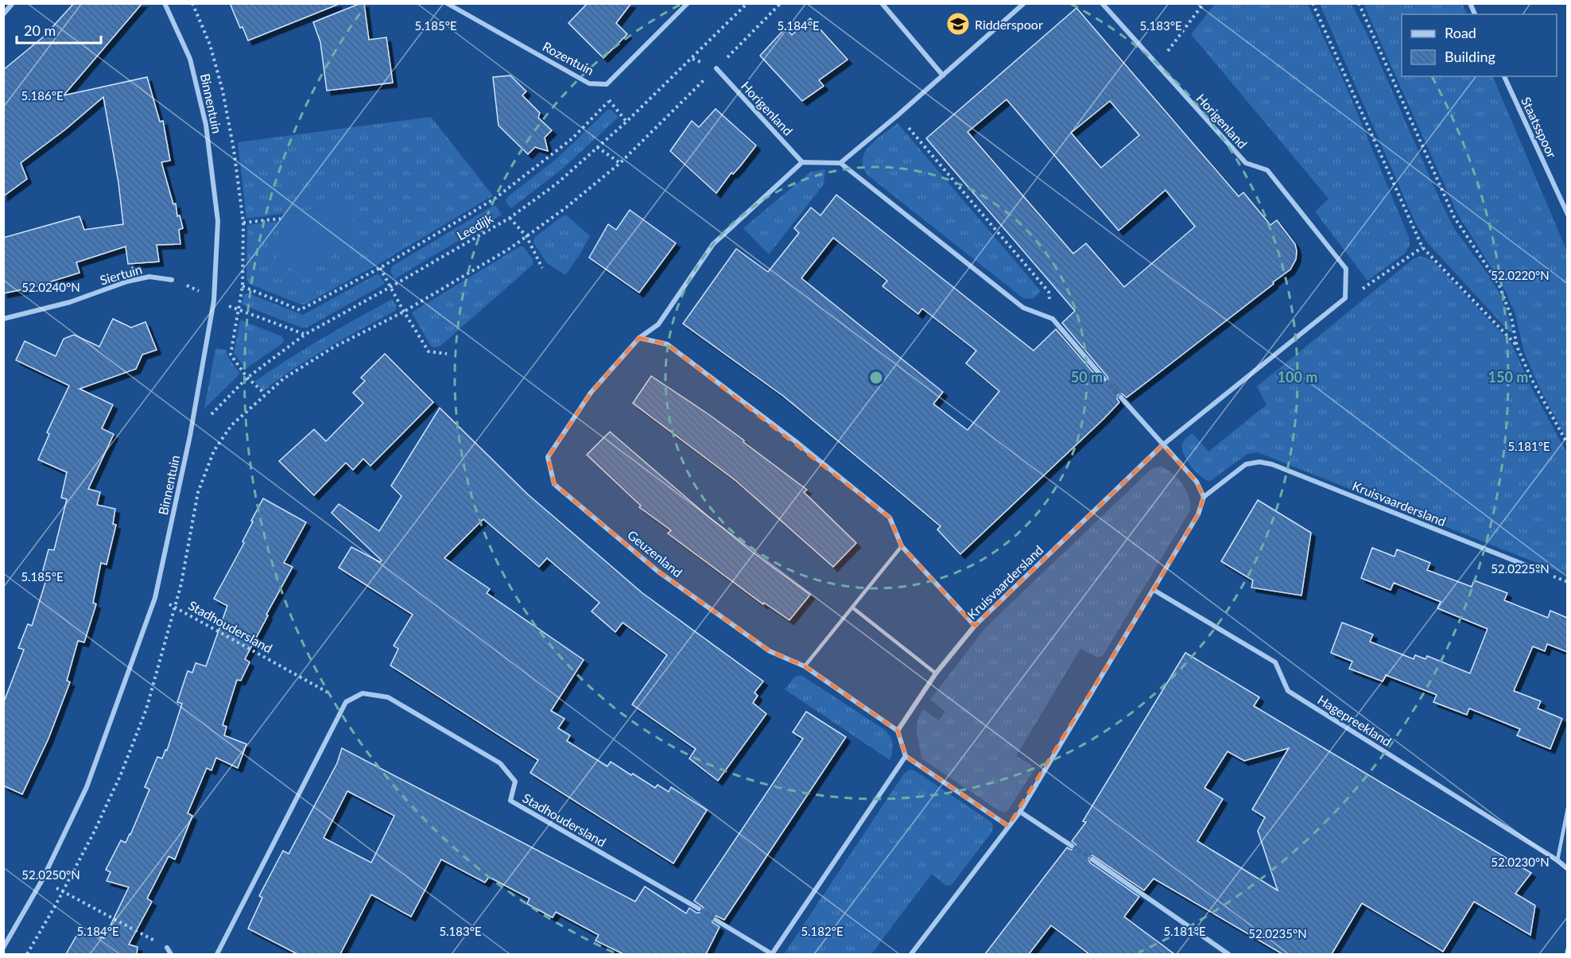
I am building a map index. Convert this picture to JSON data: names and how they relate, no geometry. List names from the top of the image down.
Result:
{
  "streets": {
    "street": [
      "Rozentuin",
      "Binnentuin",
      "Horigenland",
      "Staatsspoor",
      "Siertuin",
      "Kruisvaardersland",
      "Geuzenland",
      "Stadhoudersland",
      "Hagepreekland"
    ],
    "path": ["Leedijk"]
  },
  "crossings": [
    ["Binnentuin", "Leedijk"],
    ["Binnentuin", "Stadhoudersland"],
    ["Horigenland", "Kruisvaardersland"],
    ["Horigenland", "Geuzenland"],
    ["Kruisvaardersland", "Geuzenland"]
  ],
  "places": {
    "school or university": ["Ridderspoor"]
  },
  "legend": ["Road", "Building"],
  "scale_bar": "20 m",
  "coordinates": [
    "5.185°E",
    "5.184°E",
    "5.183°E",
    "5.186°E",
    "52.0220°N",
    "52.0240°N",
    "5.181°E",
    "52.0225°N",
    "52.0230°N",
    "52.0250°N",
    "5.182°E",
    "52.0235°N"
  ],
  "rings": ["50 m", "100 m", "150 m"]
}
